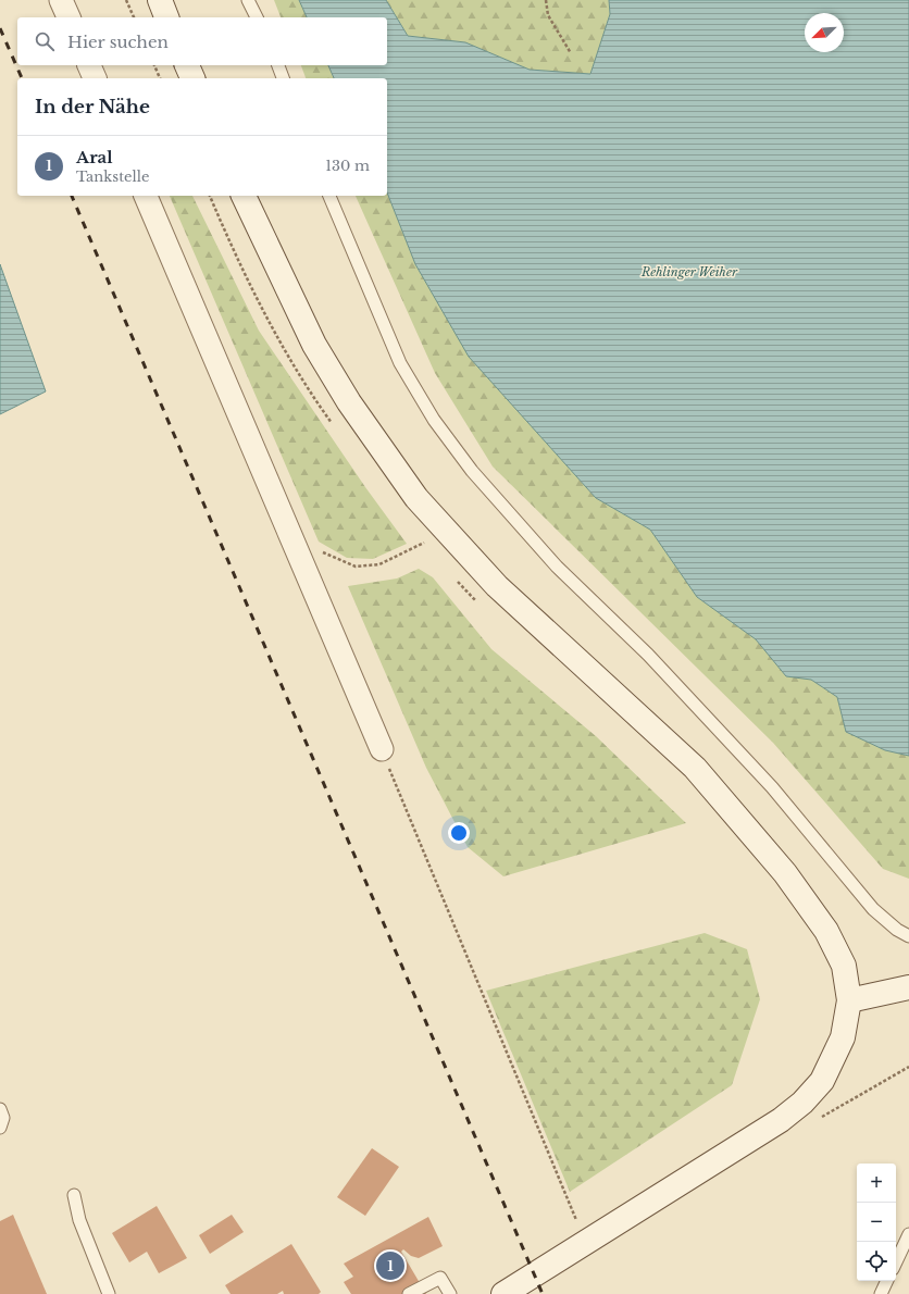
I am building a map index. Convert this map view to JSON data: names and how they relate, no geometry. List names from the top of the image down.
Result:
{
  "water": ["Rehlinger Weiher"],
  "north": "bottom left",
  "page": {
    "search": "Hier suchen",
    "heading": "In der Nähe",
    "list": [
      {
        "mark": "1",
        "name": "Aral",
        "note": "Tankstelle",
        "value": "130 m"
      }
    ],
    "map_buttons": ["+", "−"],
    "pins": "1"
  }
}
